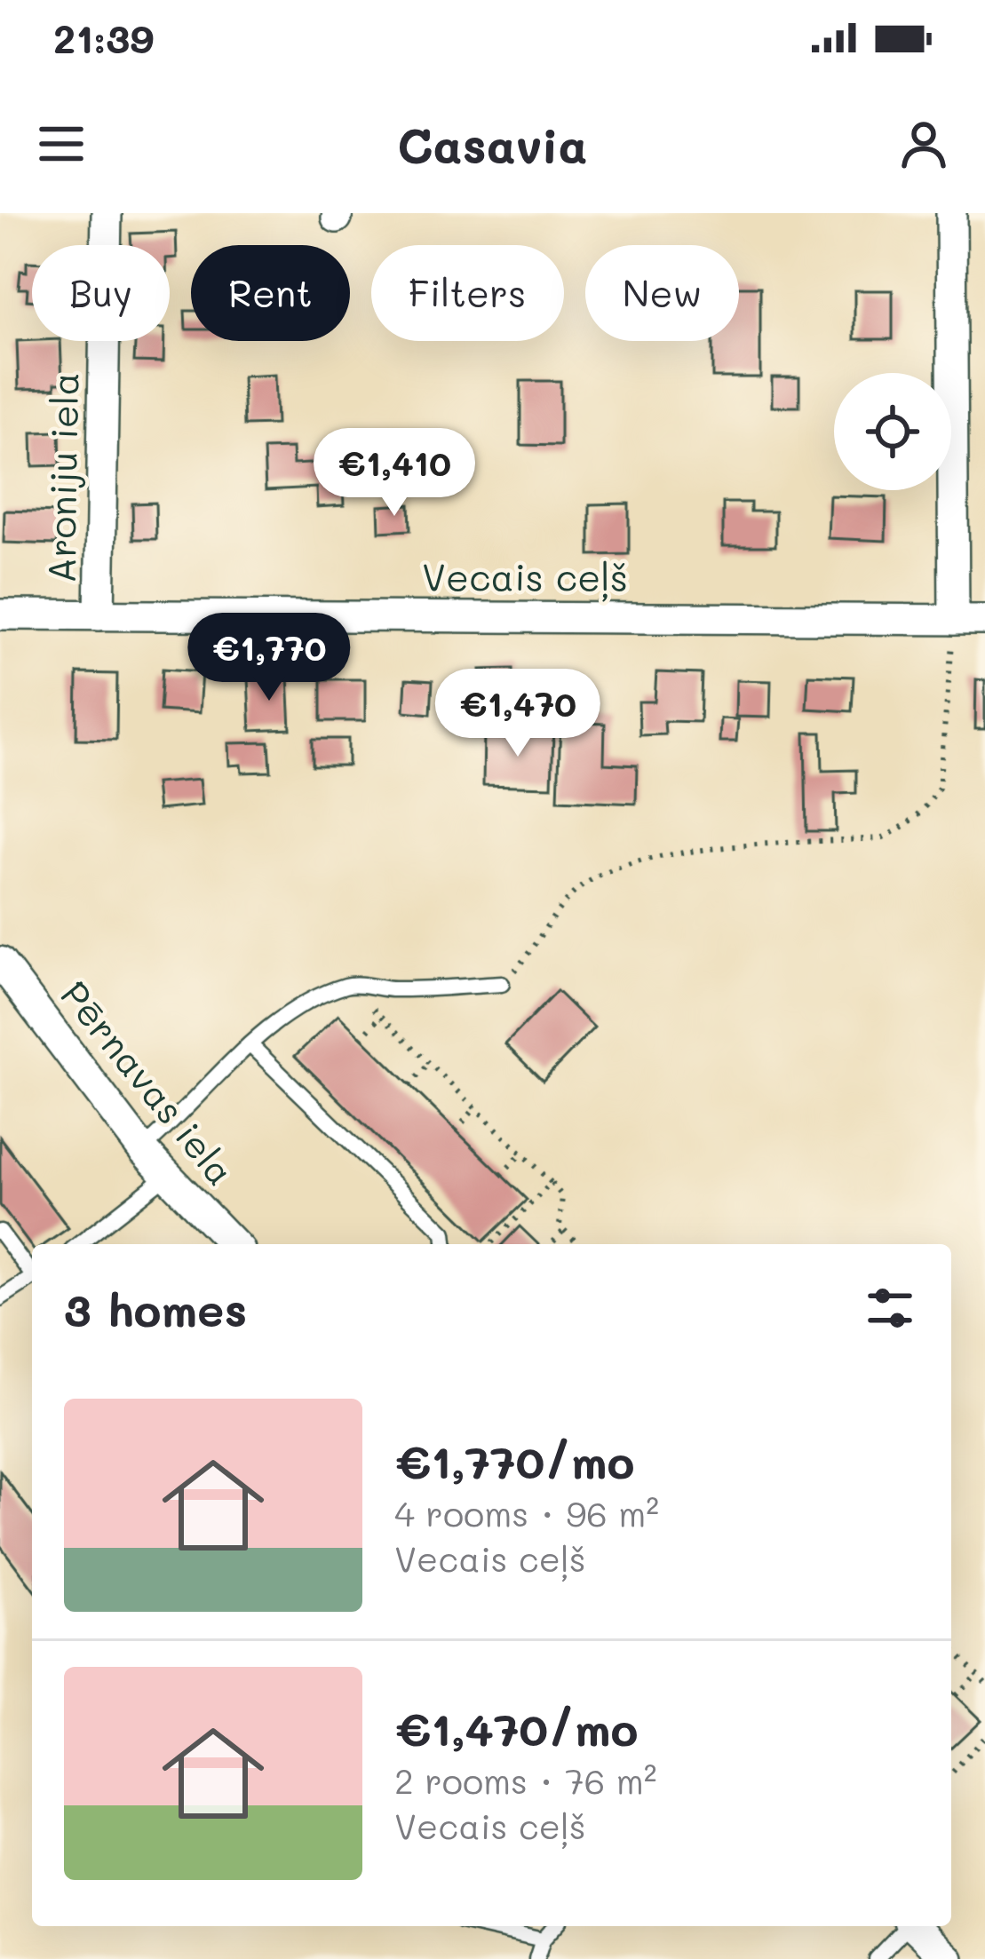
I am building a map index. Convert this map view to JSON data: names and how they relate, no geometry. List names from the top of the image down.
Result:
{
  "streets": {
    "street": ["Aroniju iela", "Vecais ceļš", "Pērnavas iela"]
  },
  "crossings": [
    ["Aroniju iela", "Vecais ceļš"]
  ],
  "page": {
    "status": "21:39",
    "header": "Casavia",
    "chip": [
      "Buy",
      "Rent",
      "Filters",
      "New"
    ],
    "price": ["€1,410", "€1,770", "€1,470"],
    "heading": "3 homes",
    "list": [
      {
        "name": "€1,770/mo",
        "note": "4 rooms · 96 m² · Vecais ceļš"
      },
      {
        "name": "€1,470/mo",
        "note": "2 rooms · 76 m² · Vecais ceļš"
      }
    ]
  }
}
